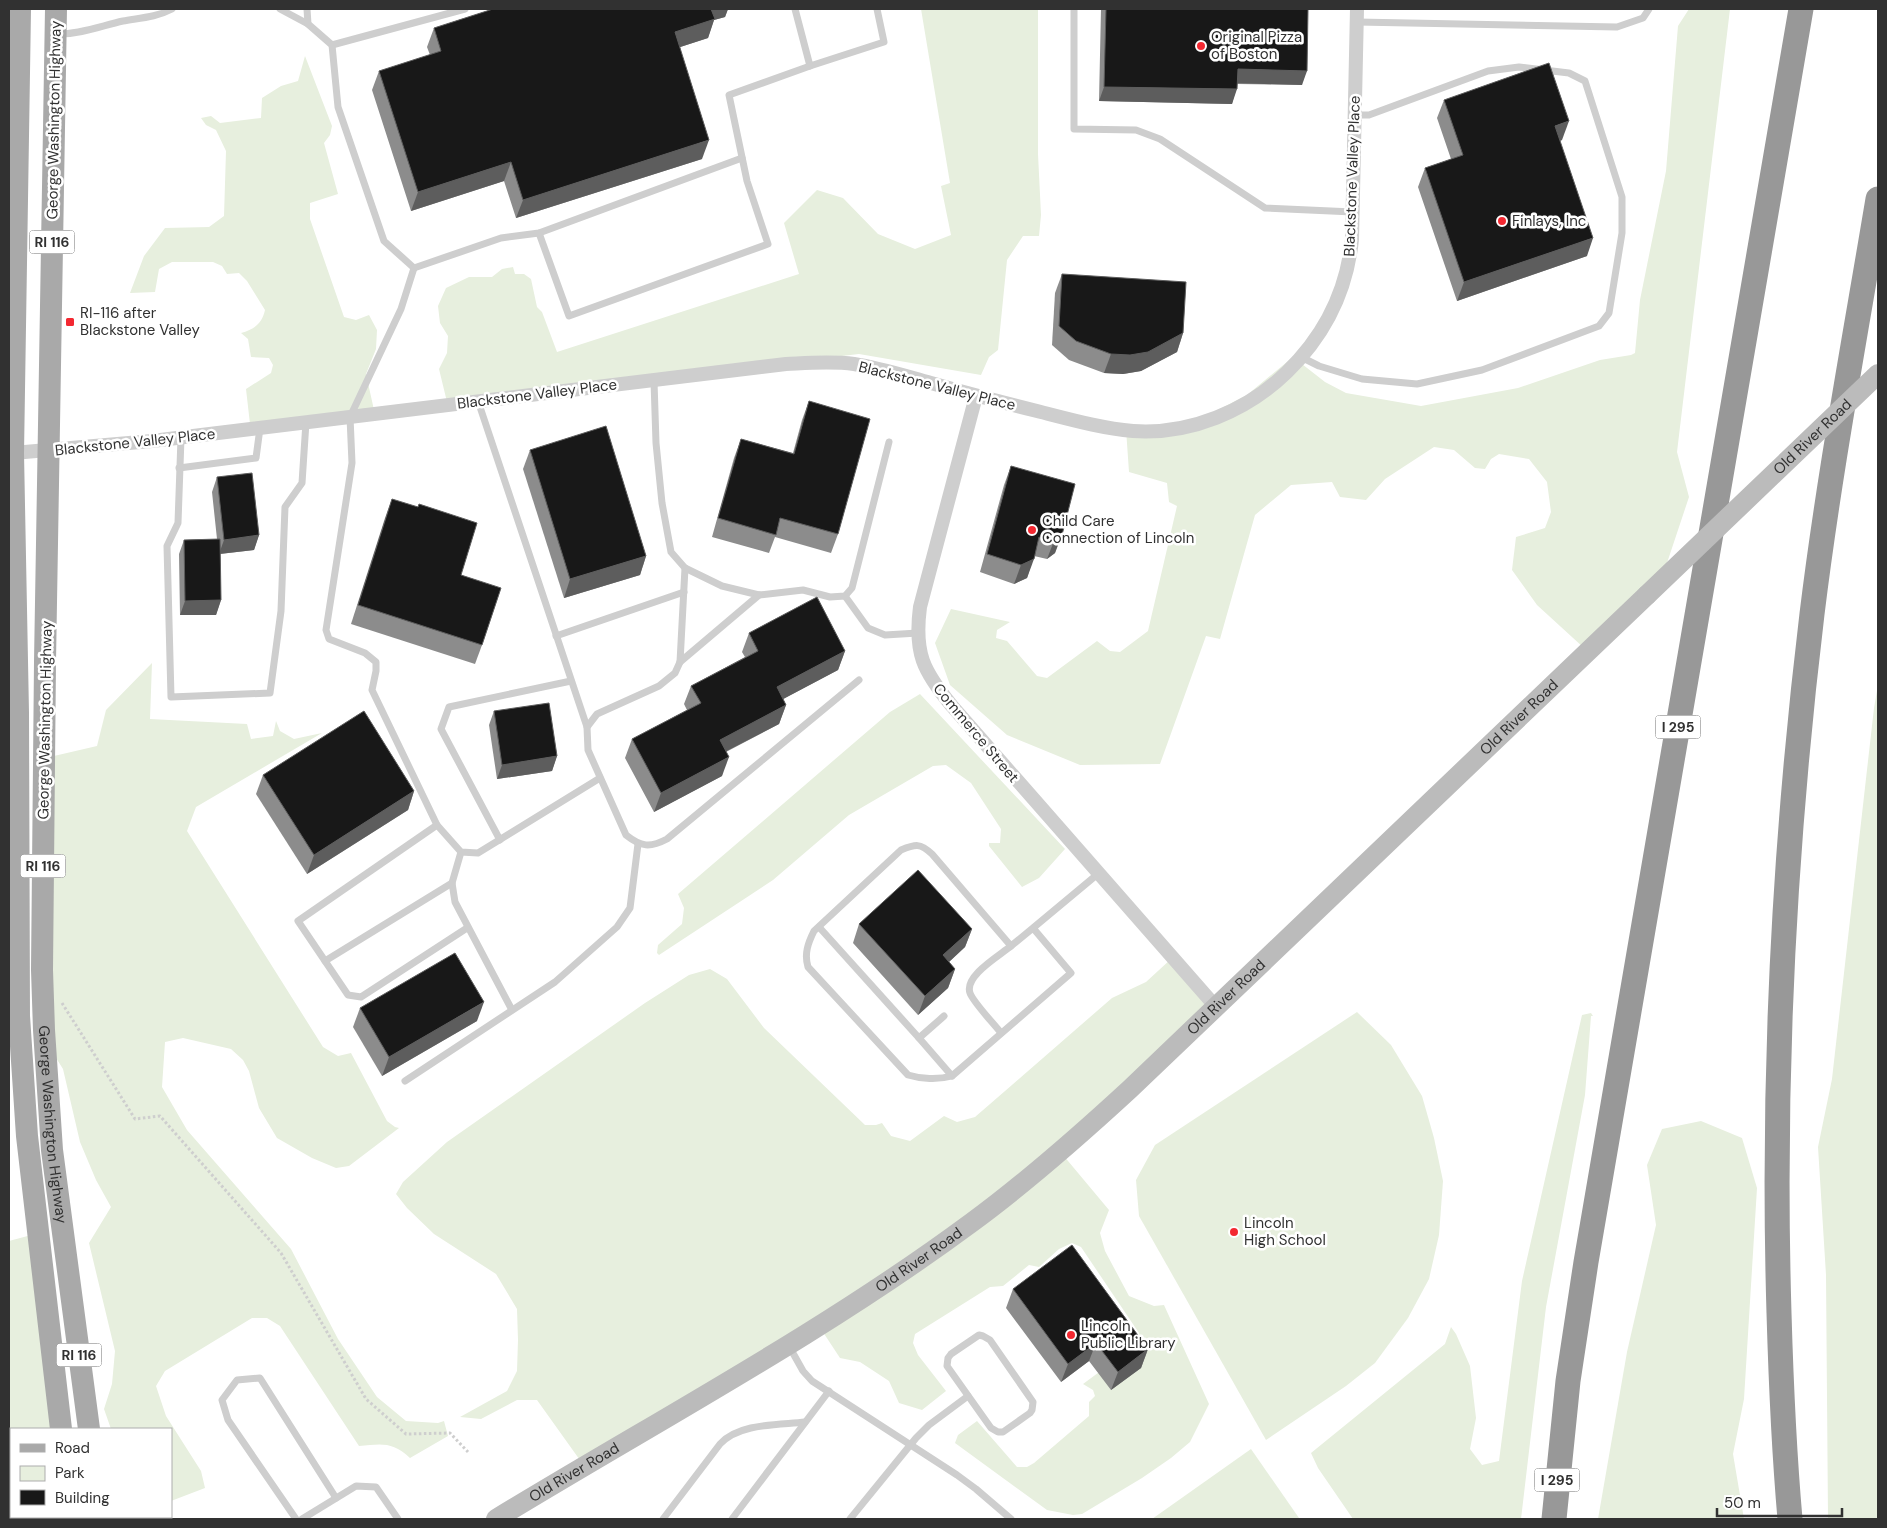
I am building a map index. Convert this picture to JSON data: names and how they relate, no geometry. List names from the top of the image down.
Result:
{
  "streets": {
    "highway": ["I 295"],
    "main road": ["George Washington Highway", "RI 116", "Old River Road"],
    "street": ["Blackstone Valley Place", "Commerce Street"]
  },
  "crossings": [
    ["George Washington Highway", "Blackstone Valley Place"],
    ["Blackstone Valley Place", "Commerce Street"],
    ["Old River Road", "Commerce Street"]
  ],
  "places": {
    "other": [
      "Original Pizza of Boston",
      "Finlays, Inc",
      "Child Care Connection of Lincoln",
      "Lincoln High School",
      "Lincoln Public Library"
    ],
    "transit": ["RI-116 after Blackstone Valley"]
  },
  "legend": ["Road", "Park", "Building"],
  "scale_bar": "50 m"
}
